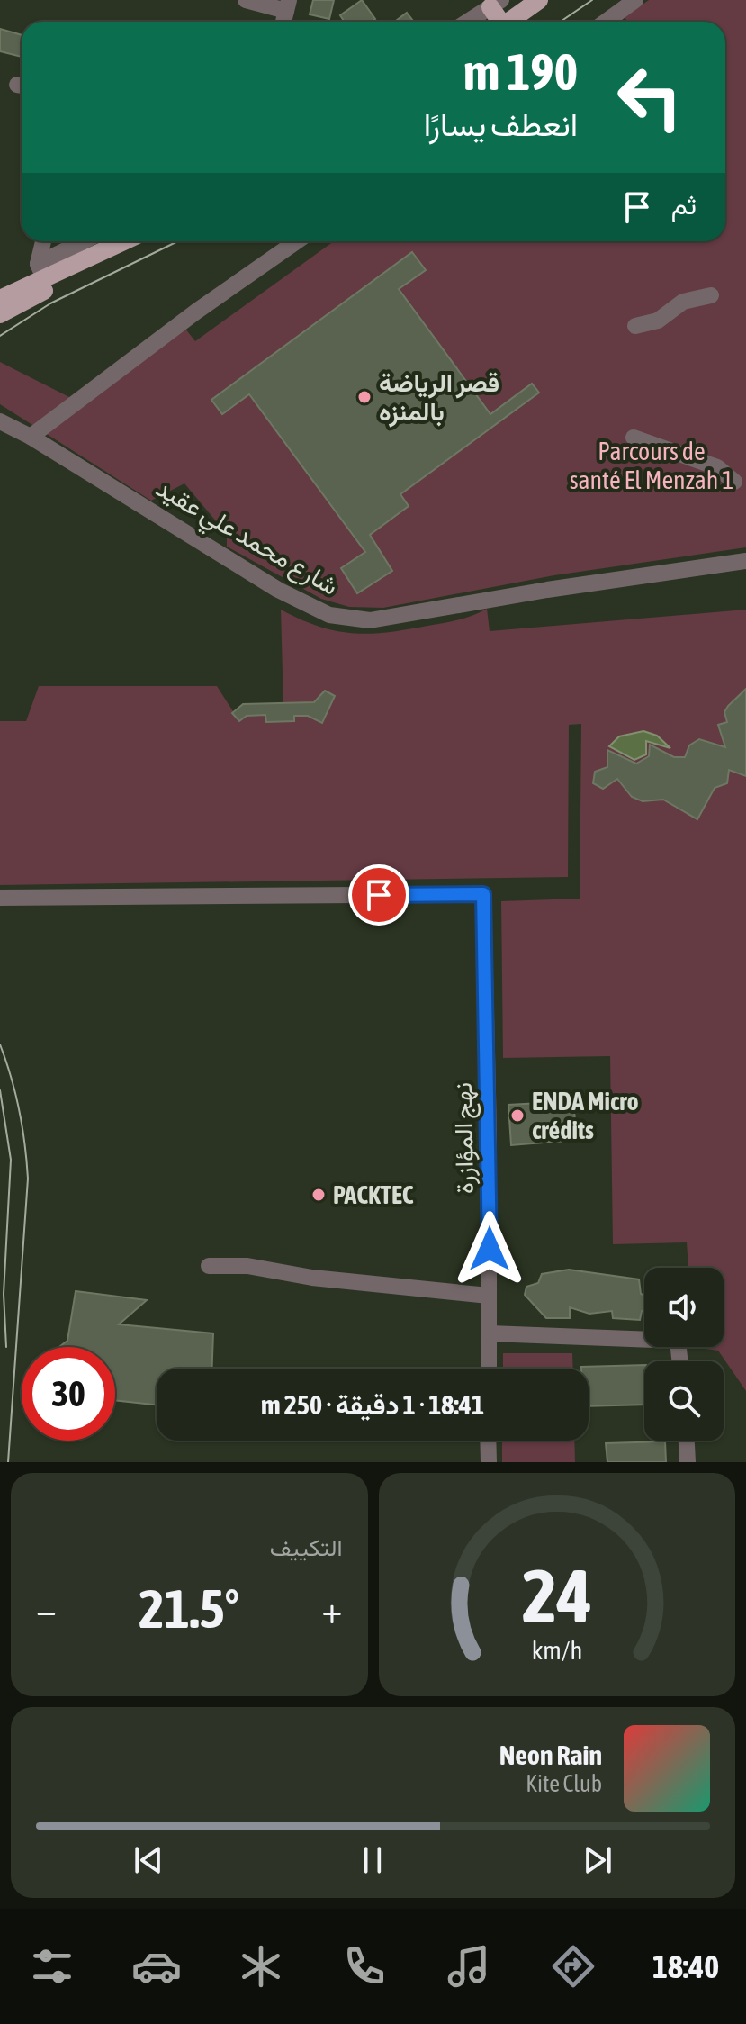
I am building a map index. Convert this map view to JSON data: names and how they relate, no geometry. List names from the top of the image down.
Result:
{
  "streets": {
    "street": ["شارع محمد علي عقيد", "نهج المؤازرة"]
  },
  "parks": ["Parcours de santé El Menzah 1"],
  "places": ["قصر الرياضة بالمنزه", "ENDA Micro crédits", "PACKTEC"],
  "page": {
    "turn": ["190 m", "انعطف يسارًا"],
    "then": "ثم",
    "limit": "30",
    "trip": "18:41 · 1 دقيقة · 250 m",
    "tile": "التكييف",
    "heat": ["−", "21.5°", "+"],
    "song": ["Neon Rain", "Kite Club"],
    "tabs": "18:40",
    "gauge": ["24", "km/h"]
  }
}
